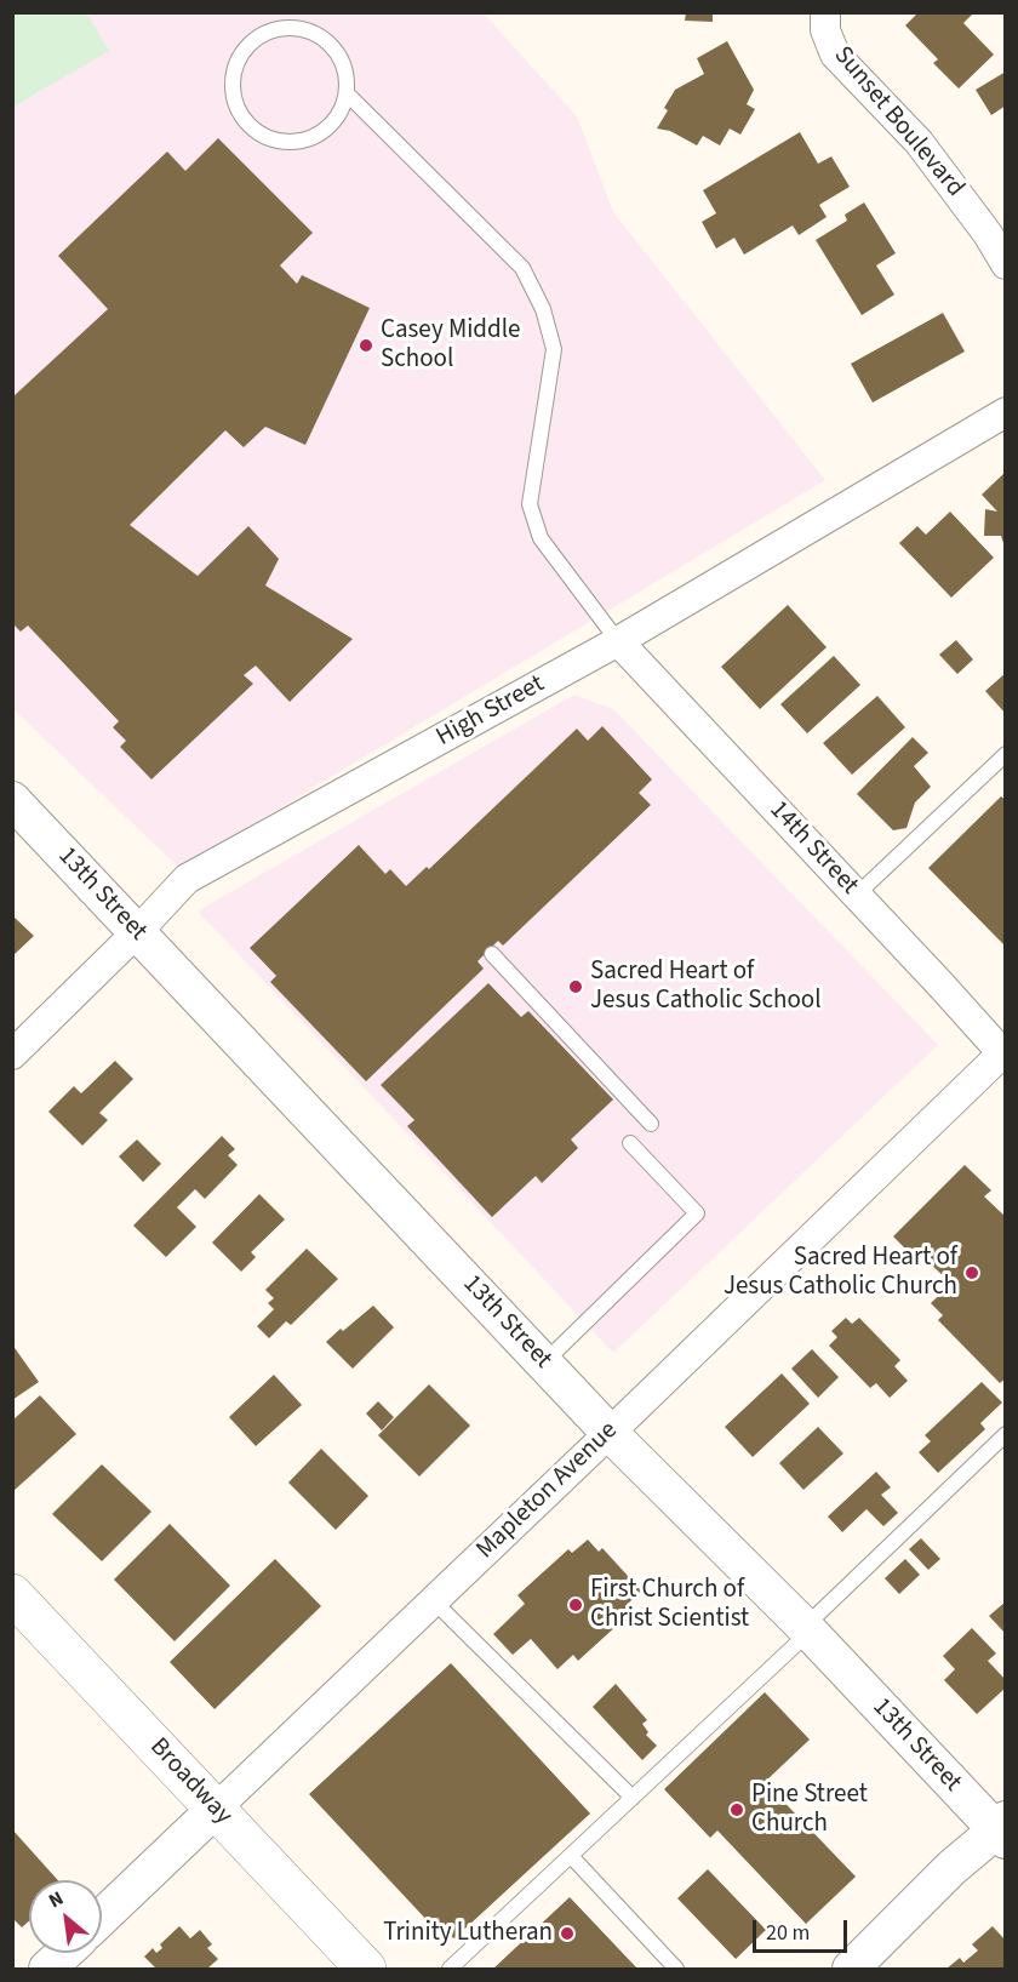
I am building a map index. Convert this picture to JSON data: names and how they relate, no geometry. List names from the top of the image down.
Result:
{
  "streets": {
    "main road": ["Broadway"],
    "street": [
      "Sunset Boulevard",
      "High Street",
      "14th Street",
      "13th Street",
      "Mapleton Avenue"
    ]
  },
  "crossings": [
    ["High Street", "14th Street"],
    ["High Street", "13th Street"],
    ["14th Street", "Mapleton Avenue"],
    ["13th Street", "Mapleton Avenue"],
    ["Mapleton Avenue", "Broadway"]
  ],
  "places": [
    "Casey Middle School",
    "Sacred Heart of Jesus Catholic School",
    "Sacred Heart of Jesus Catholic Church",
    "First Church of Christ Scientist",
    "Pine Street Church",
    "Trinity Lutheran"
  ],
  "scale_bar": "20 m",
  "north": "top left"
}
